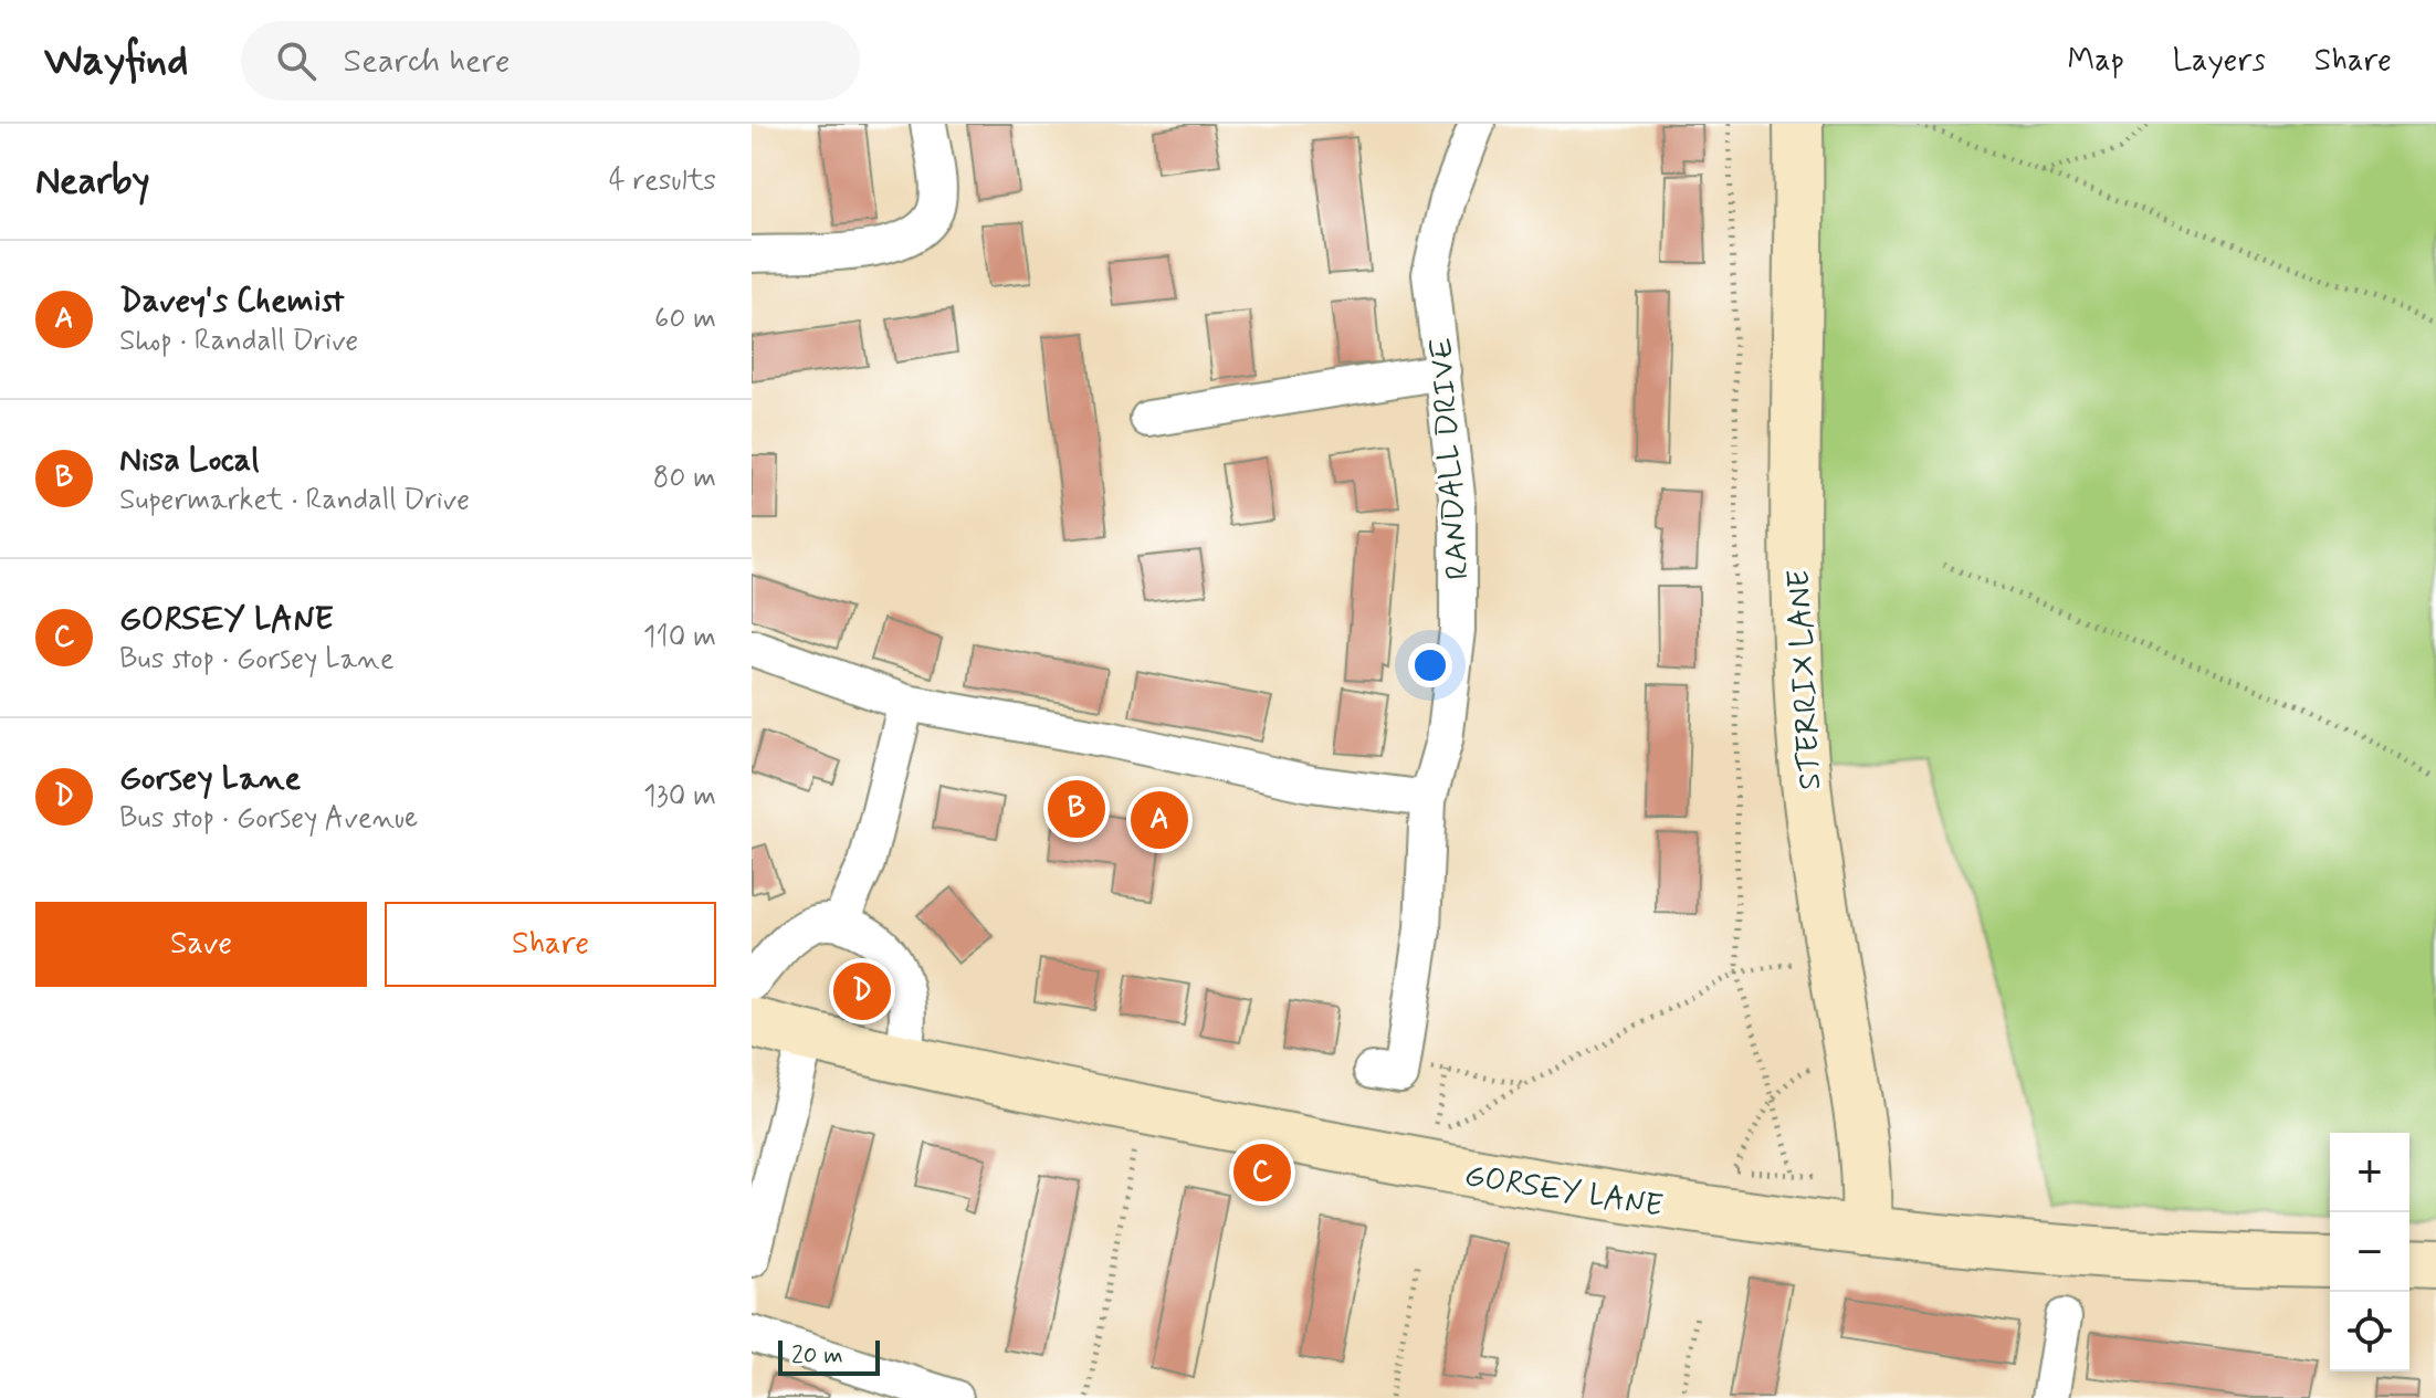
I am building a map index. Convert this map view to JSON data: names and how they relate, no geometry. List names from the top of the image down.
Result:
{
  "streets": {
    "main road": ["STERRIX LANE", "GORSEY LANE"],
    "street": ["RANDALL DRIVE"]
  },
  "crossings": [
    ["STERRIX LANE", "GORSEY LANE"]
  ],
  "scale_bar": "20 m",
  "page": {
    "header": "Wayfind",
    "search": "Search here",
    "nav": ["Map", "Layers", "Share"],
    "heading": ["Nearby", "4 results"],
    "list": [
      {
        "mark": "A",
        "name": "Davey's Chemist",
        "note": "Shop · Randall Drive",
        "value": "60 m"
      },
      {
        "mark": "B",
        "name": "Nisa Local",
        "note": "Supermarket · Randall Drive",
        "value": "80 m"
      },
      {
        "mark": "C",
        "name": "GORSEY LANE",
        "note": "Bus stop · Gorsey Lane",
        "value": "110 m"
      },
      {
        "mark": "D",
        "name": "Gorsey Lane",
        "note": "Bus stop · Gorsey Avenue",
        "value": "130 m"
      }
    ],
    "pins": [
      "B",
      "A",
      "D",
      "C"
    ],
    "buttons": ["Save", "Share"],
    "map_buttons": ["+", "−"],
    "scale": "20 m"
  }
}
